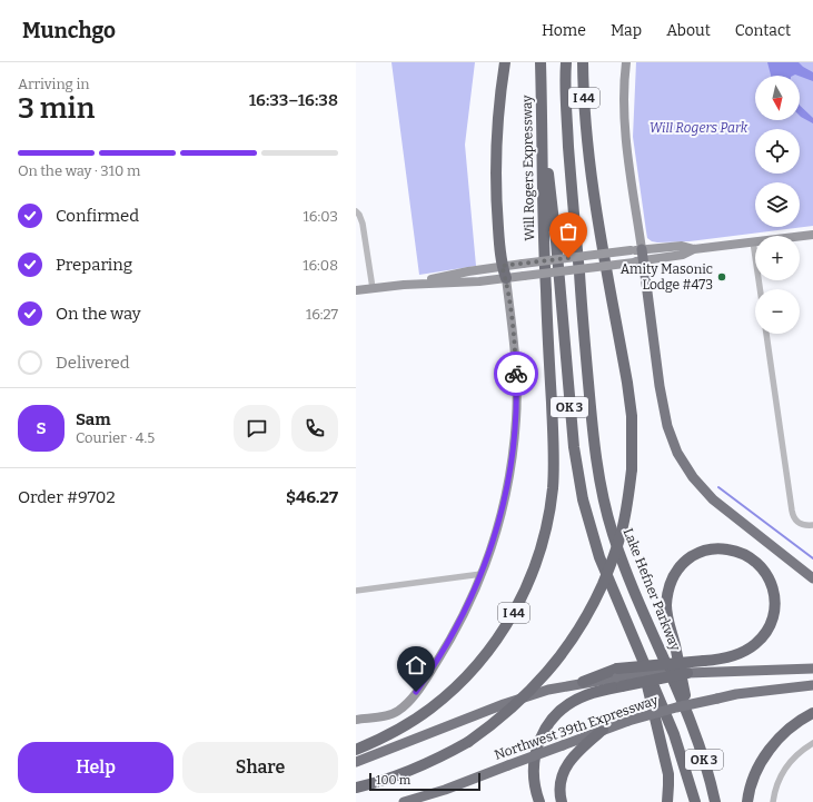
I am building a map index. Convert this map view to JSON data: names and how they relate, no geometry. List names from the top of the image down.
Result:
{
  "streets": {
    "highway": [
      "I 44",
      "Will Rogers Expressway",
      "OK 3",
      "Lake Hefner Parkway",
      "Northwest 39th Expressway"
    ]
  },
  "crossings": [
    ["Will Rogers Expressway", "OK 3"]
  ],
  "parks": ["Will Rogers Park"],
  "places": ["Amity Masonic Lodge #473"],
  "scale_bar": "100 m",
  "north": "bottom",
  "page": {
    "header": "Munchgo",
    "nav": [
      "Home",
      "Map",
      "About",
      "Contact"
    ],
    "heading": ["3 min", "Arriving in", "16:33–16:38"],
    "panel": [
      "Sam",
      "Courier · 4.5",
      "Order #9702",
      "$46.27"
    ],
    "map_buttons": ["+", "−"],
    "bar": "On the way · 310 m",
    "list": [
      ["Confirmed", "16:03"],
      ["Preparing", "16:08"],
      ["On the way", "16:27"],
      "Delivered"
    ],
    "round": "S",
    "buttons": ["Help", "Share"],
    "scale": "100 m"
  }
}
